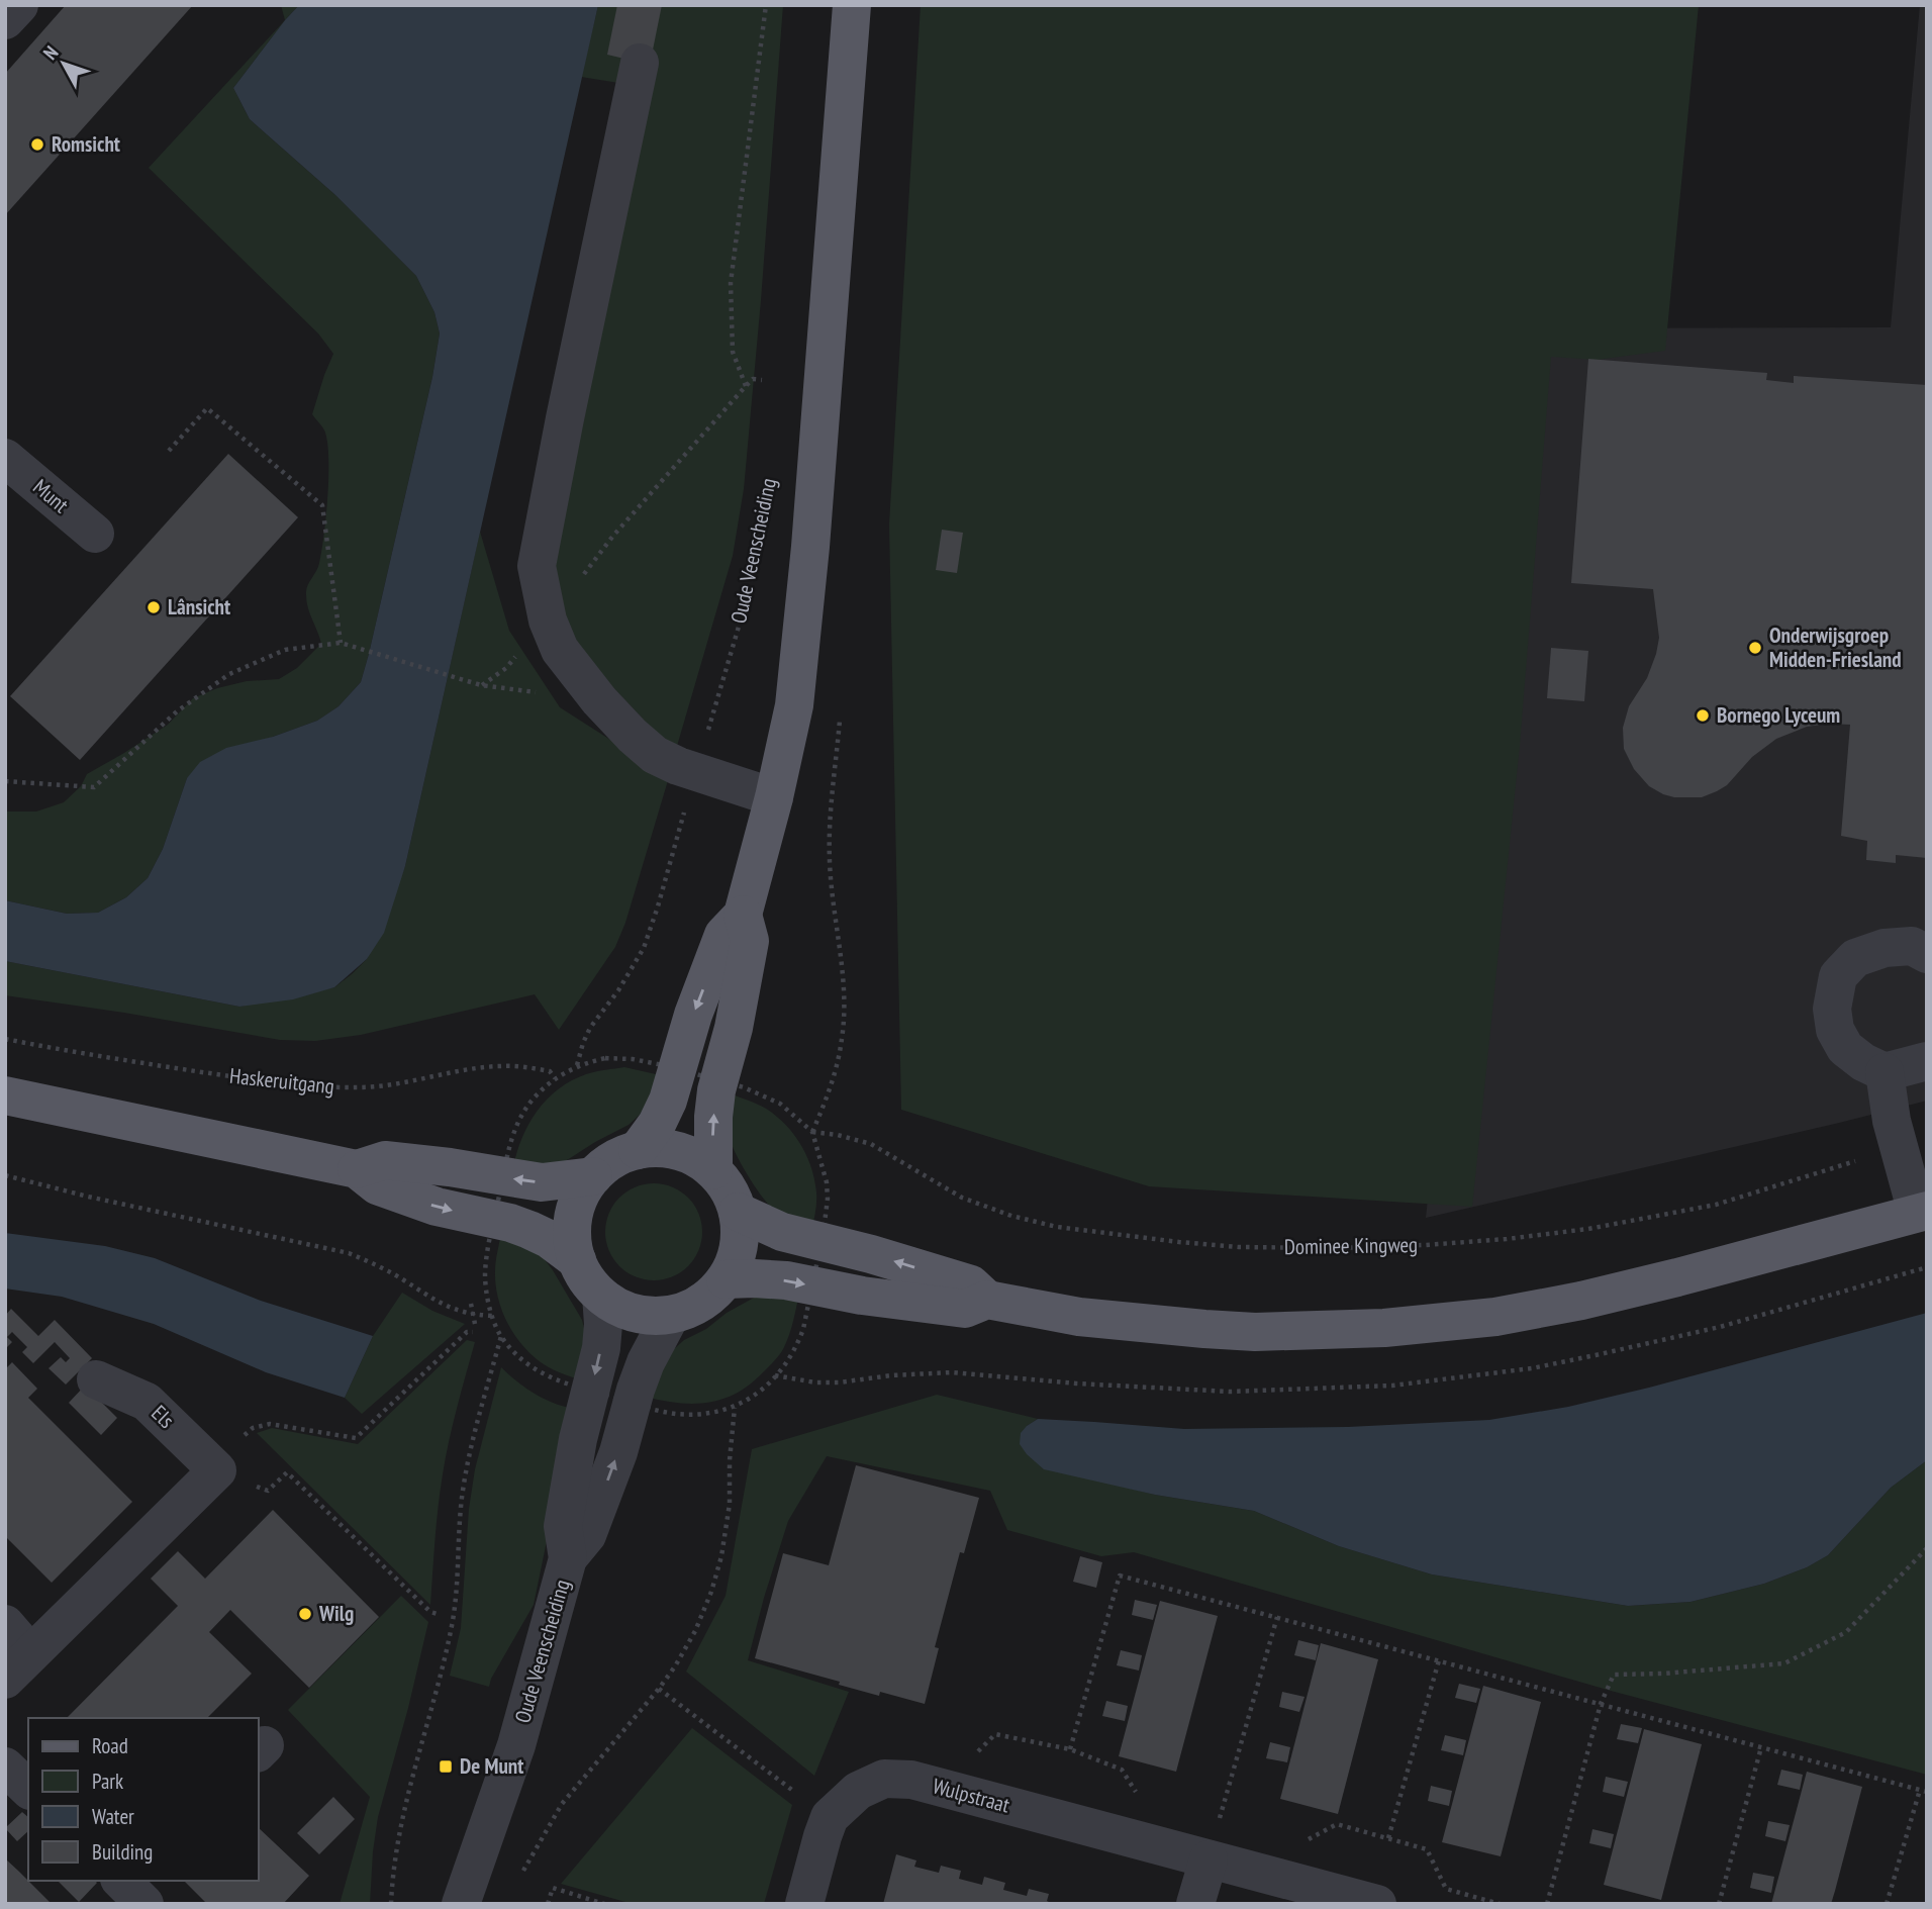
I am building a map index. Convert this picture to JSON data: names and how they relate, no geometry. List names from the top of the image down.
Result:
{
  "streets": {
    "street": [
      "Munt",
      "Oude Veenscheiding",
      "Els",
      "Wulpstraat"
    ],
    "path": ["Haskeruitgang", "Dominee Kingweg"]
  },
  "places": {
    "other": [
      "Romsicht",
      "Lânsicht",
      "Onderwijsgroep Midden-Friesland",
      "Bornego Lyceum",
      "Wilg"
    ],
    "transit": ["De Munt"]
  },
  "legend": [
    "Road",
    "Park",
    "Water",
    "Building"
  ],
  "north": "top left"
}
